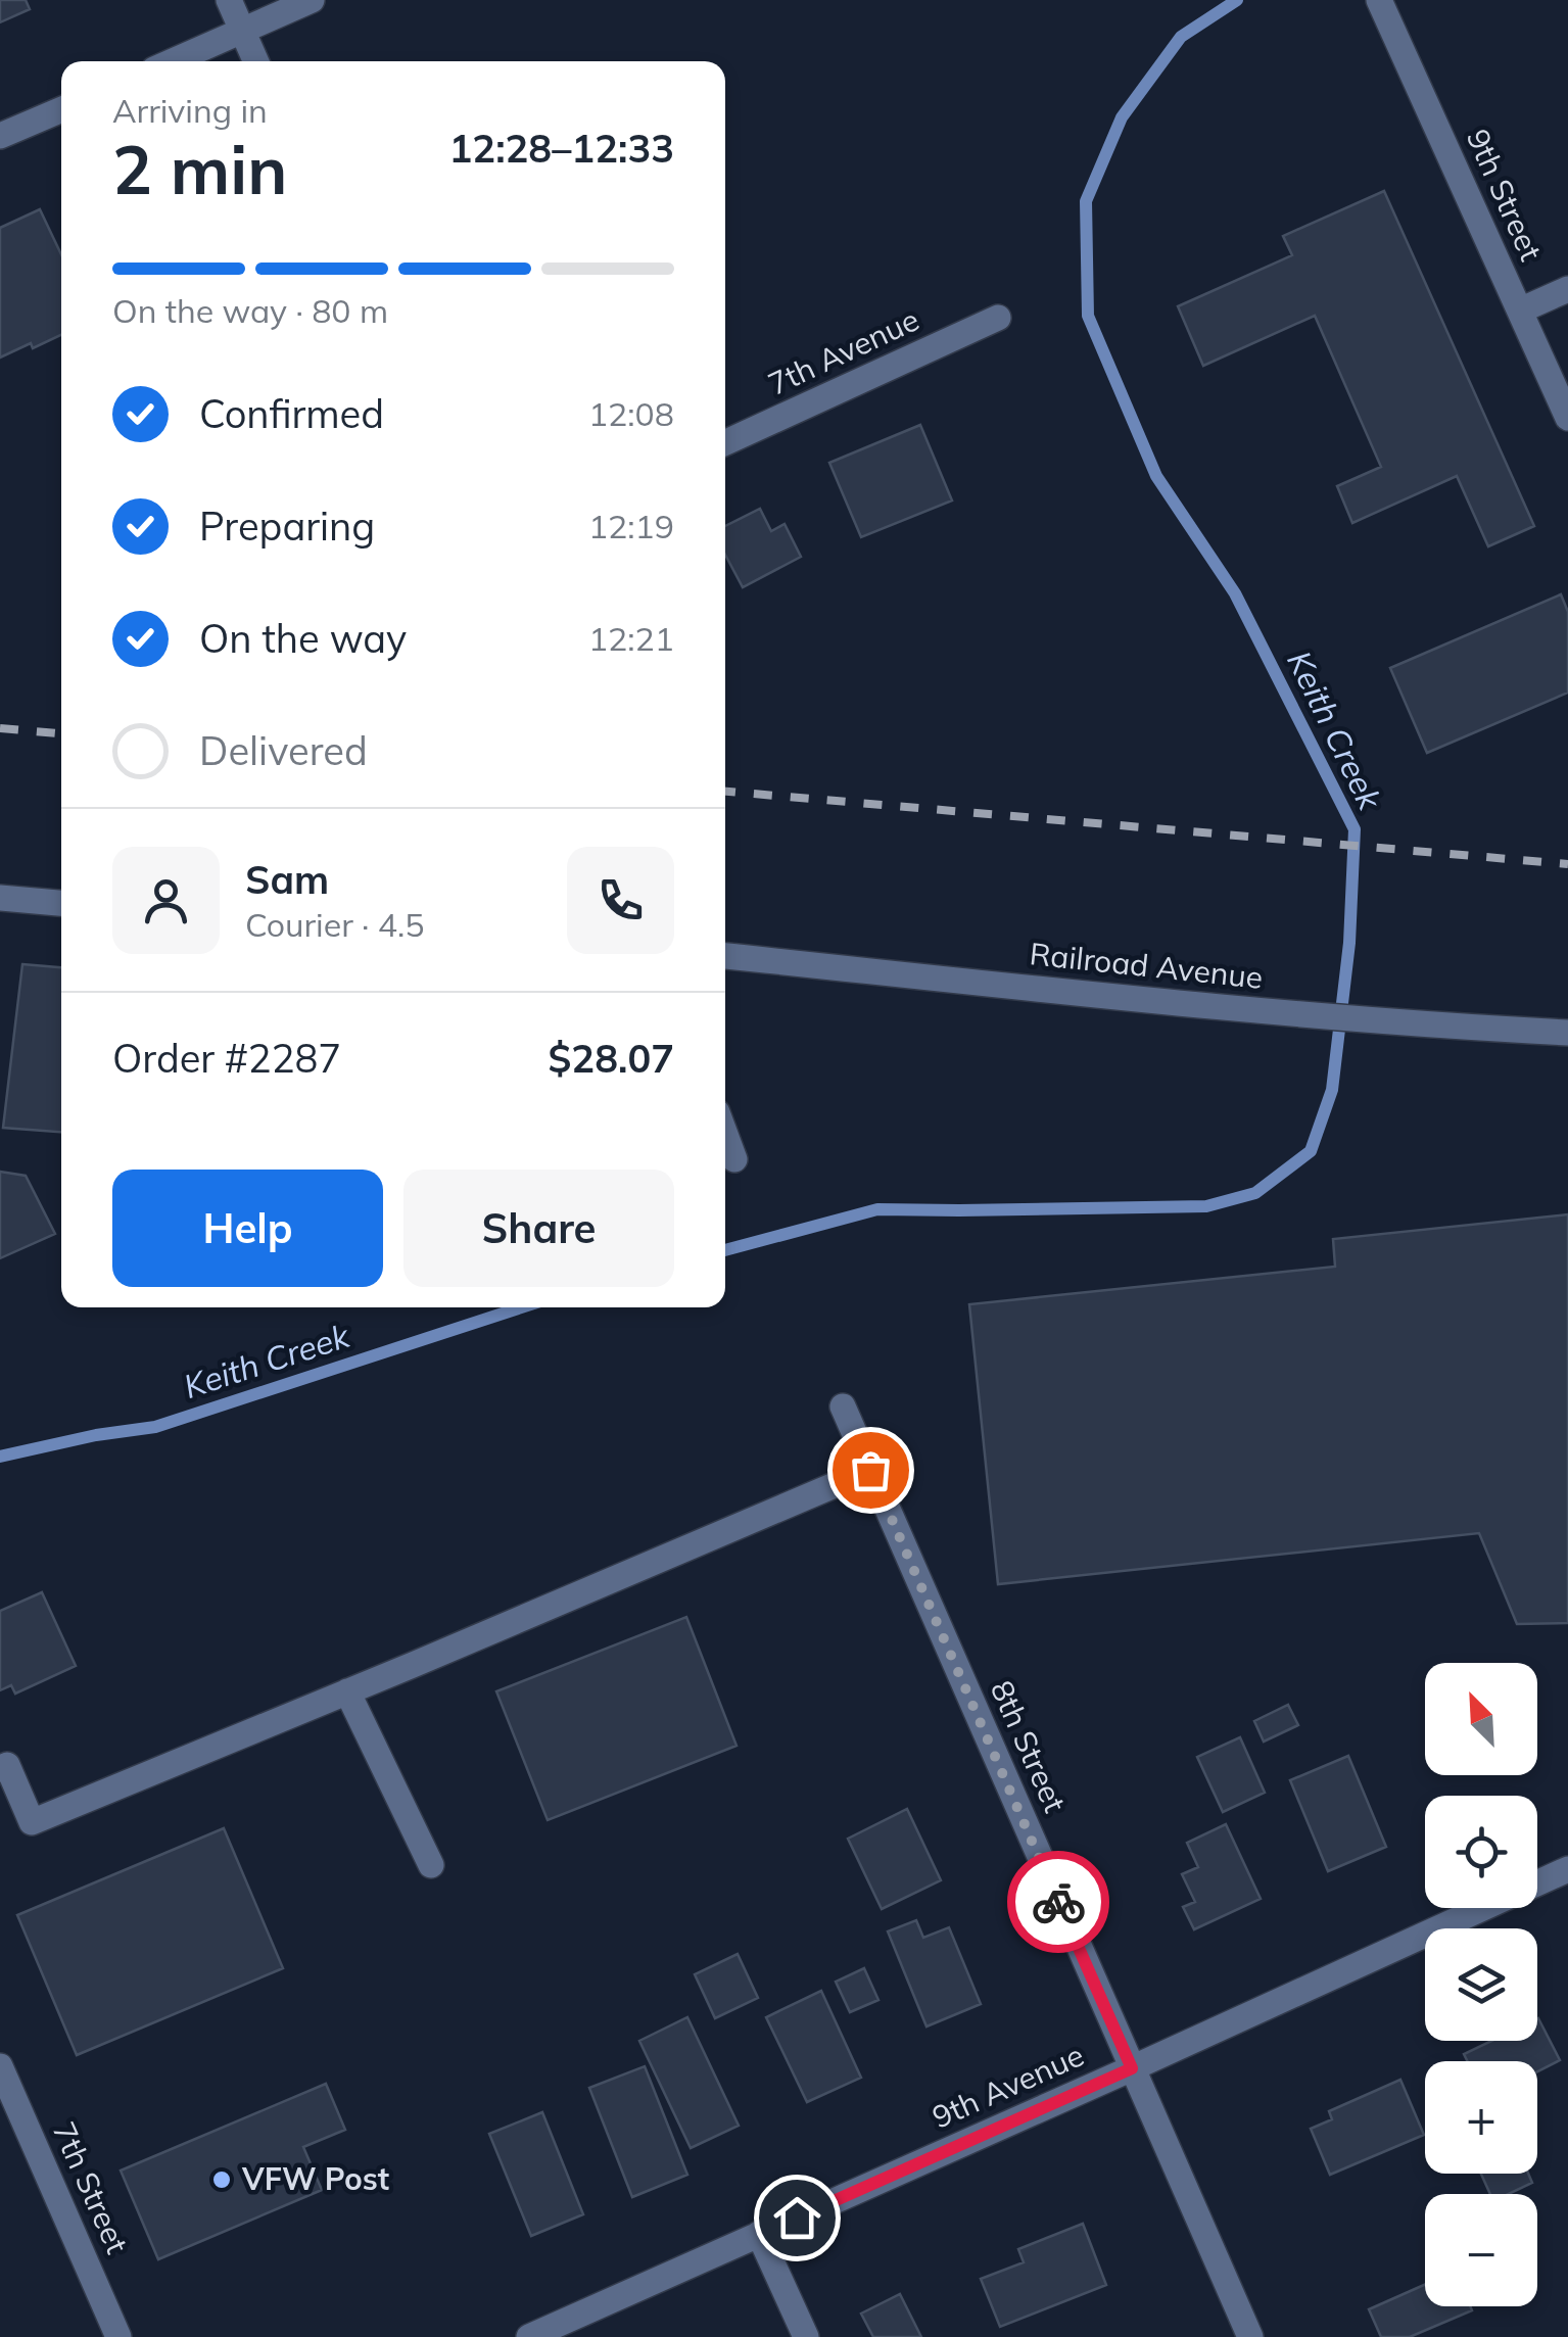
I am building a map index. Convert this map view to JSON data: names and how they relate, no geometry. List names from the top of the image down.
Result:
{
  "streets": {
    "street": [
      "9th Street",
      "7th Avenue",
      "Railroad Avenue",
      "8th Street",
      "9th Avenue",
      "7th Street"
    ]
  },
  "crossings": [
    ["8th Street", "9th Avenue"]
  ],
  "water": ["Keith Creek"],
  "places": ["VFW Post"],
  "north": "top left",
  "page": {
    "heading": ["2 min", "Arriving in", "12:28–12:33"],
    "panel": [
      "Sam",
      "Courier · 4.5",
      "Order #2287",
      "$28.07"
    ],
    "bar": "On the way · 80 m",
    "list": [
      ["Confirmed", "12:08"],
      ["Preparing", "12:19"],
      ["On the way", "12:21"],
      "Delivered"
    ],
    "buttons": ["Help", "Share"],
    "map_buttons": ["+", "−"]
  }
}
